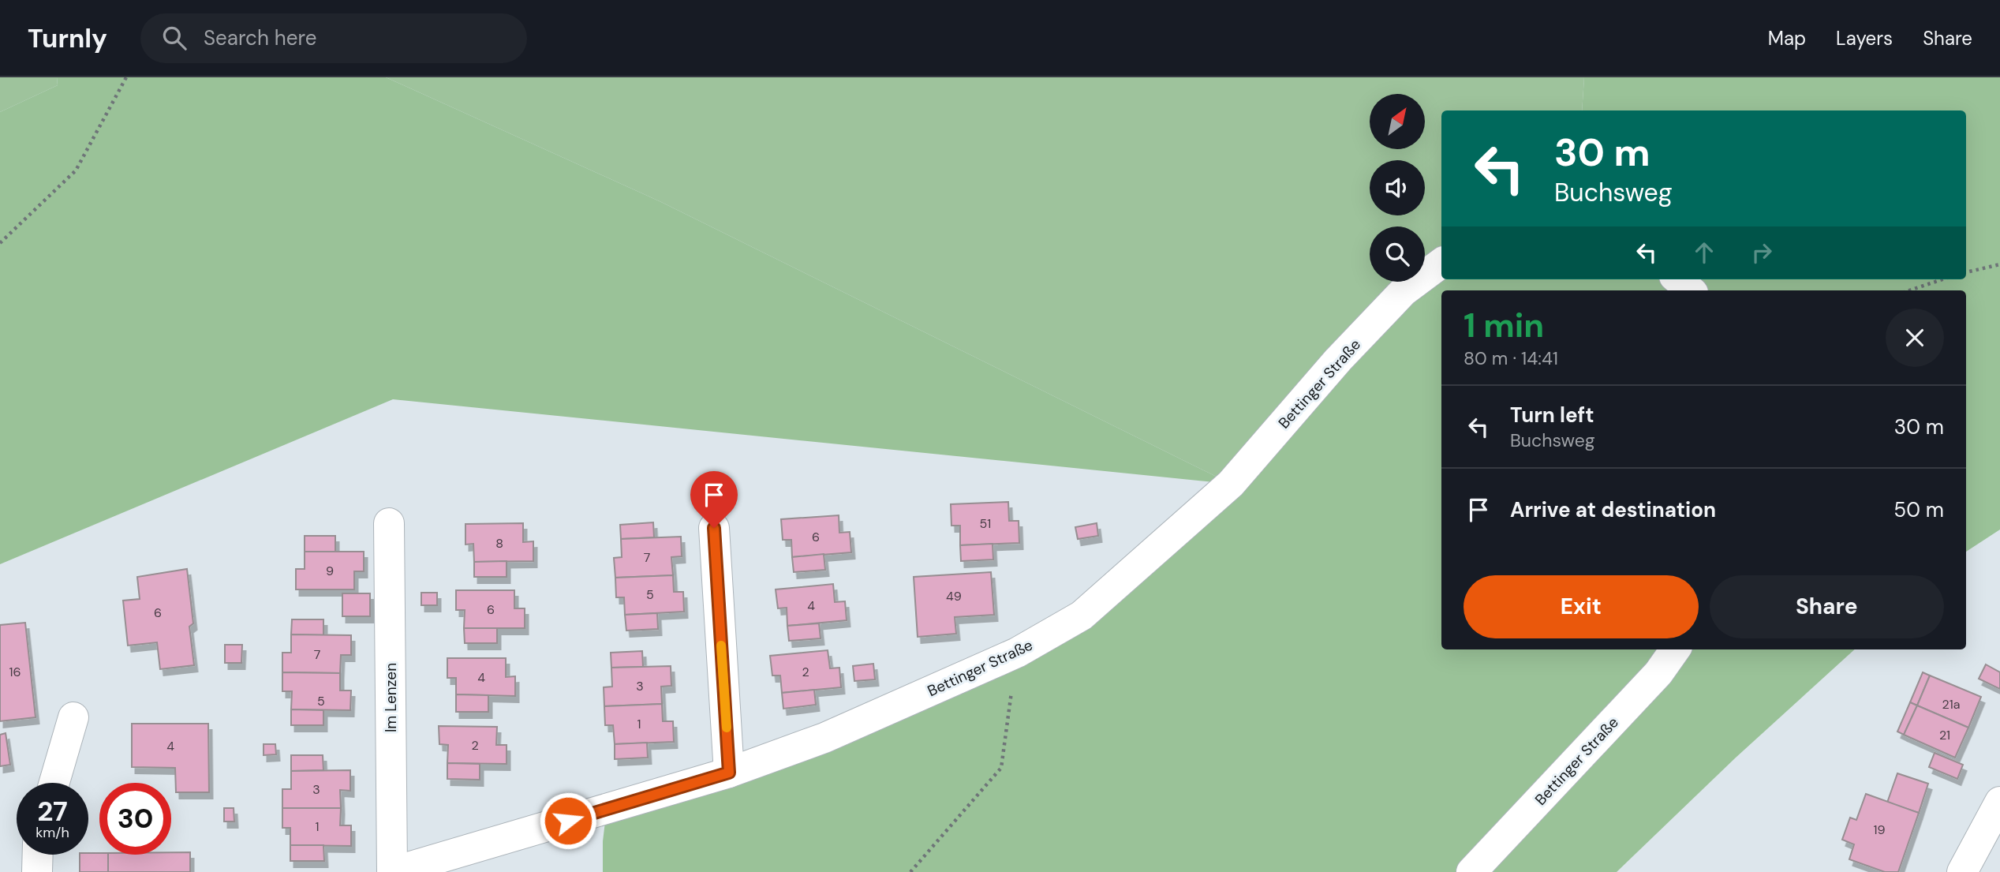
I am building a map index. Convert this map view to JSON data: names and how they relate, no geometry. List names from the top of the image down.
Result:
{
  "streets": {
    "street": ["Bettinger Straße", "Im Lenzen"]
  },
  "crossings": [
    ["Bettinger Straße", "Im Lenzen"]
  ],
  "house_numbers": [
    "51",
    "6",
    "8",
    "7",
    "9",
    "5",
    "49",
    "4",
    "6",
    "6",
    "7",
    "16",
    "2",
    "4",
    "3",
    "5",
    "21a",
    "1",
    "21",
    "2",
    "4",
    "3",
    "1",
    "19"
  ],
  "north": "top right",
  "page": {
    "header": "Turnly",
    "search": "Search here",
    "nav": ["Map", "Layers", "Share"],
    "turn": ["30 m", "Buchsweg"],
    "heading": ["1 min", "80 m · 14:41"],
    "list": [
      {
        "name": "Turn left",
        "note": "Buchsweg",
        "value": "30 m"
      },
      {
        "name": "Arrive at destination",
        "value": "50 m"
      }
    ],
    "buttons": ["Exit", "Share"],
    "speed": "27 km/h",
    "limit": "30"
  }
}
